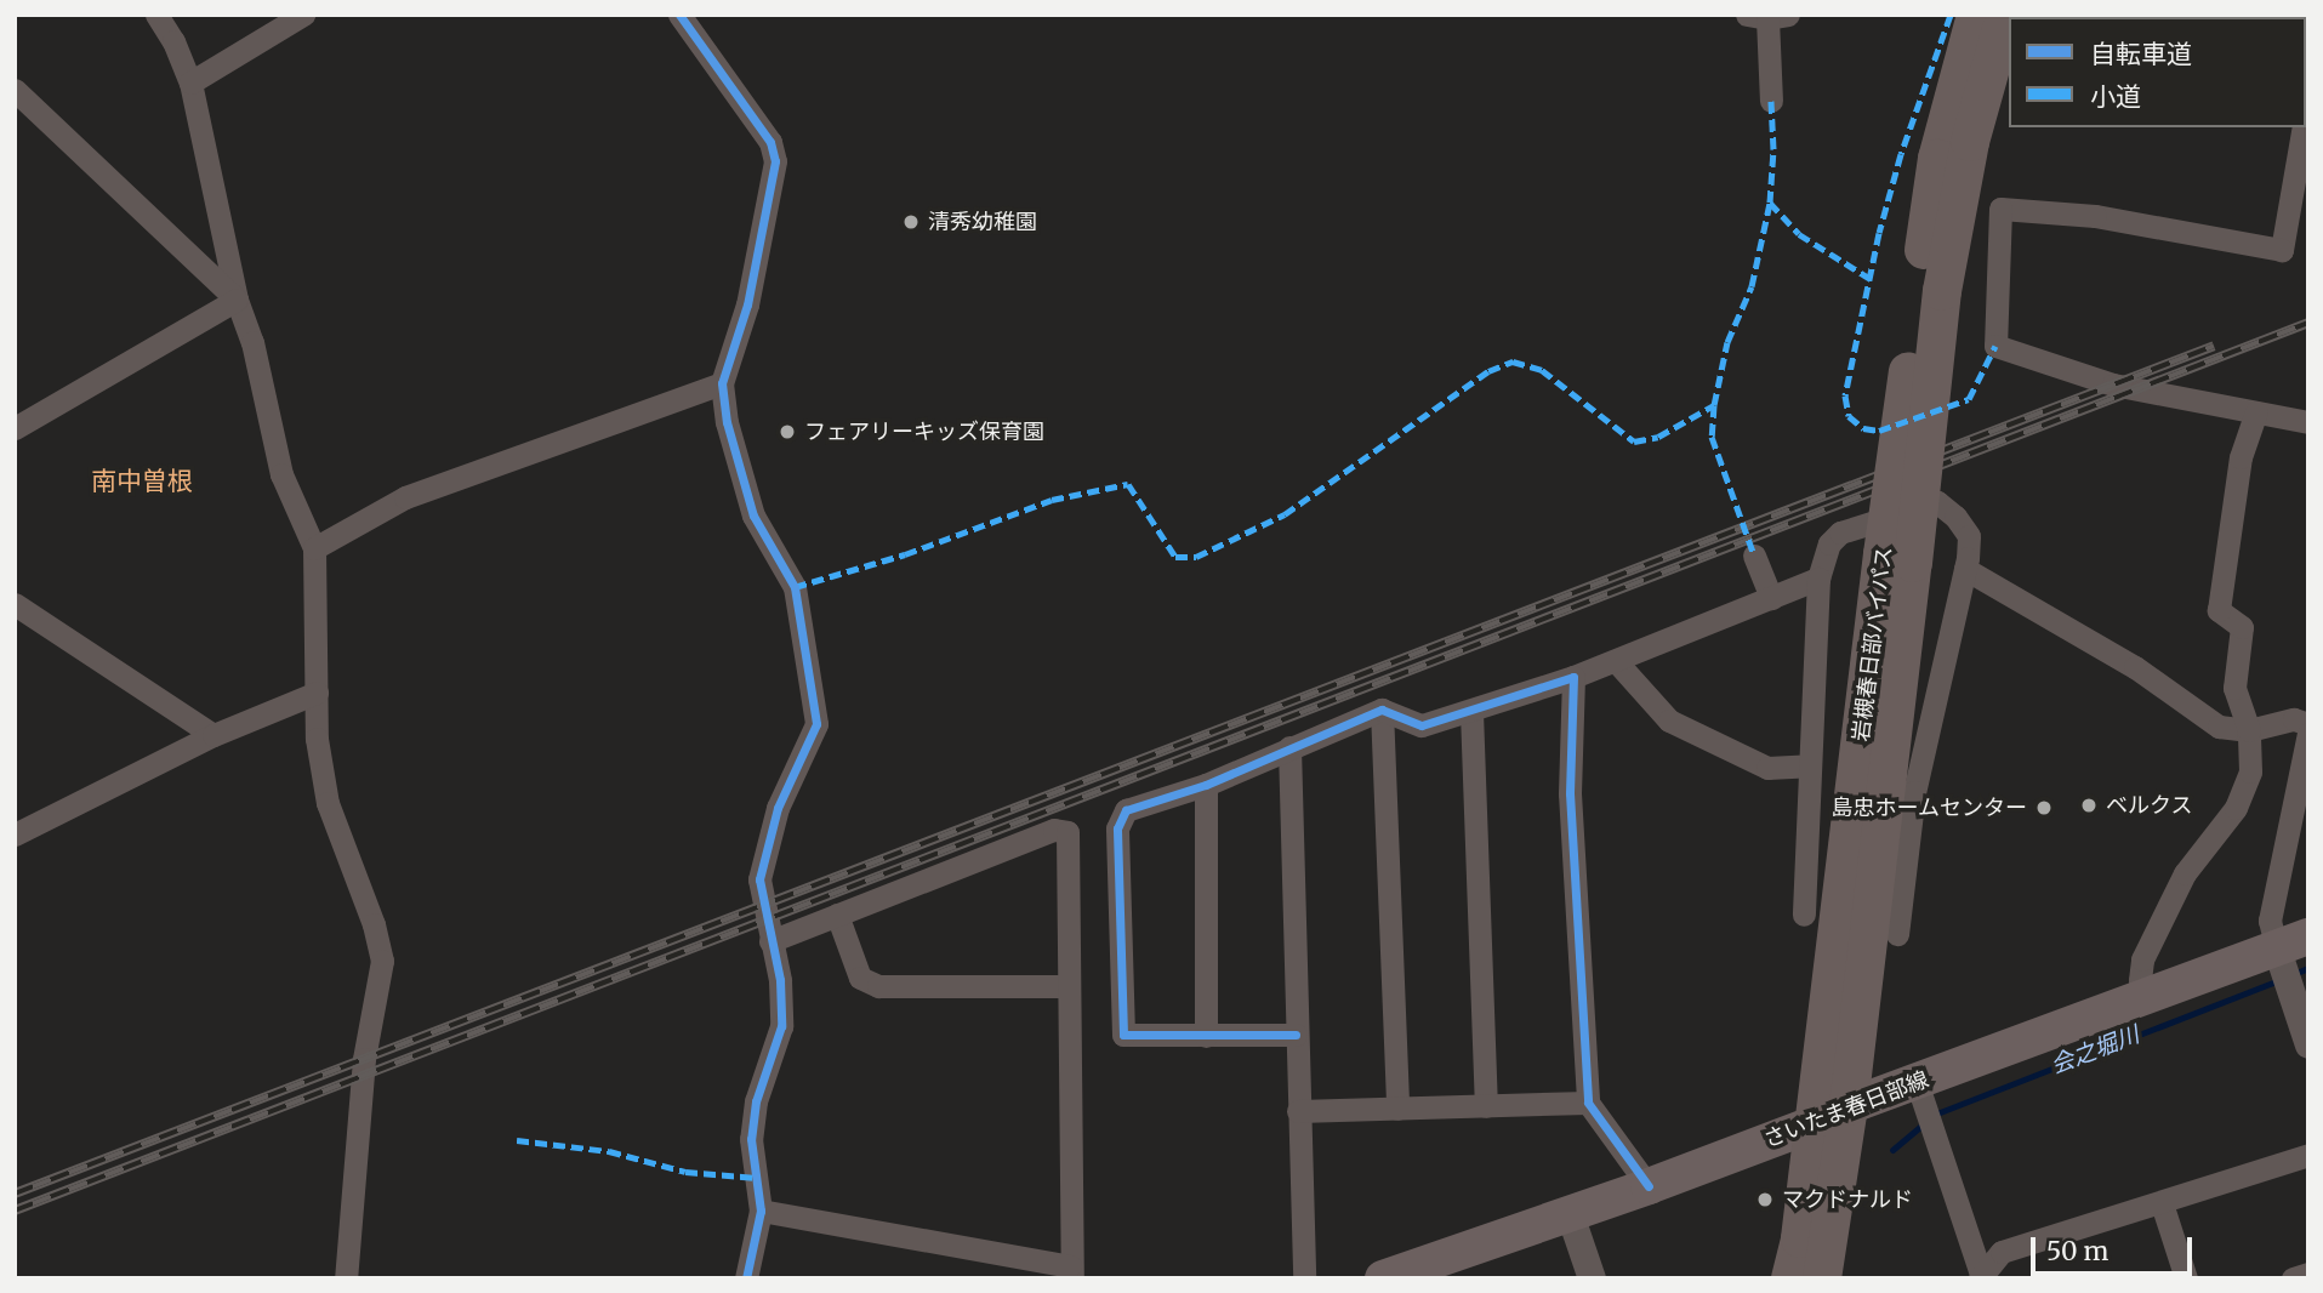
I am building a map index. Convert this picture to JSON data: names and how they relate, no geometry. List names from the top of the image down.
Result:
{
  "streets": {
    "highway": ["岩槻春日部バイパス"],
    "main road": ["さいたま春日部線"]
  },
  "crossings": [
    ["岩槻春日部バイパス", "さいたま春日部線"]
  ],
  "districts": ["南中曽根"],
  "water": ["会之堀川"],
  "places": [
    "清秀幼稚園",
    "フェアリーキッズ保育園",
    "ベルクス",
    "島忠ホームセンター",
    "マクドナルド"
  ],
  "legend": ["自転車道", "小道"],
  "scale_bar": "50 m"
}
